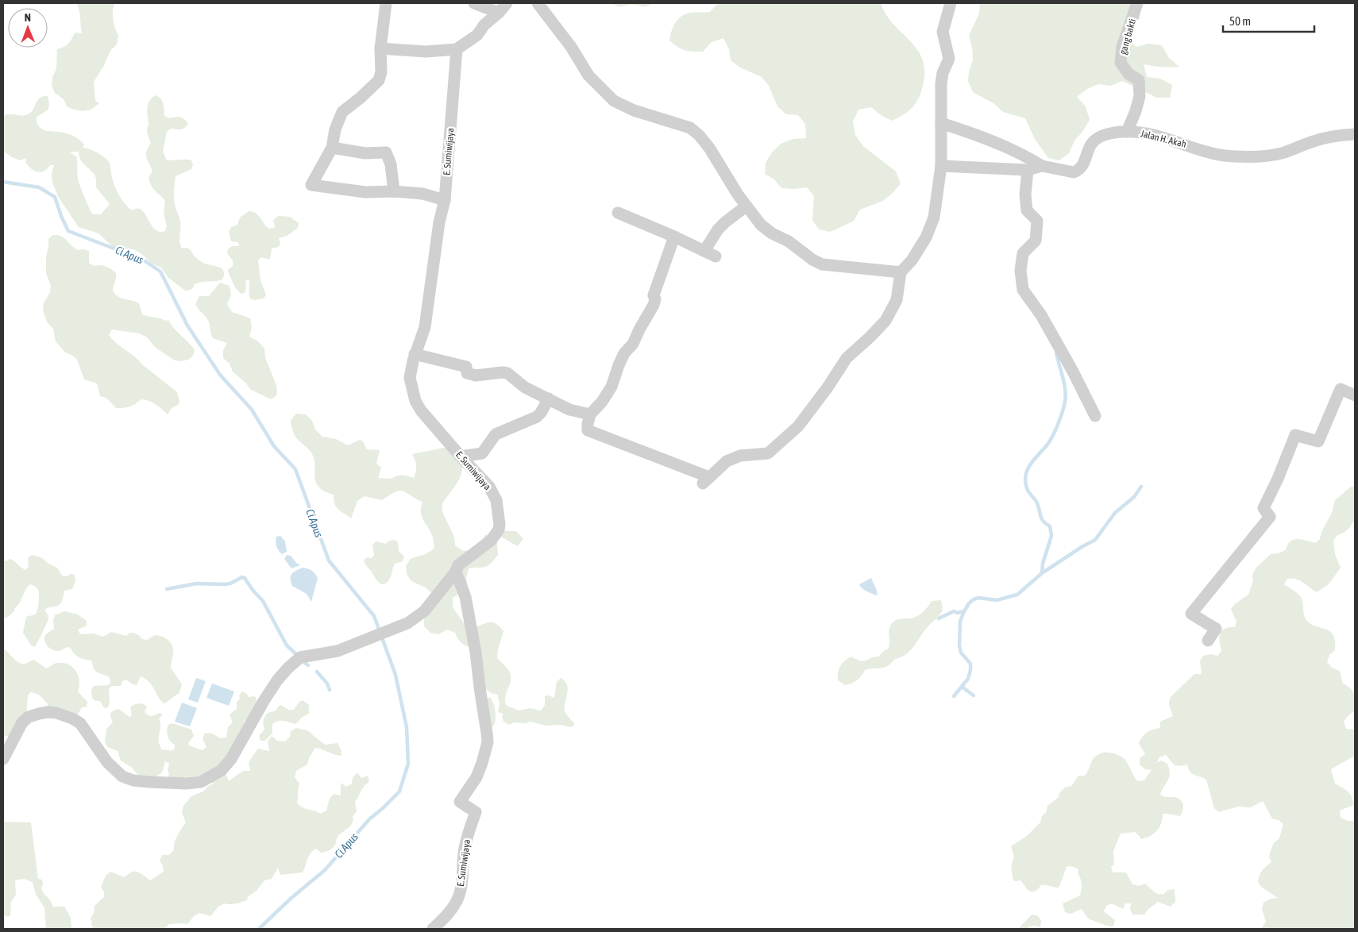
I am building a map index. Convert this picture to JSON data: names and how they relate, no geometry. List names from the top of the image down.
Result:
{
  "streets": {
    "street": ["gang bakti", "Jalan H. Akah", "E. Sumiwijaya"]
  },
  "crossings": [
    ["gang bakti", "Jalan H. Akah"]
  ],
  "water": ["Ci Apus"],
  "scale_bar": "50 m",
  "north": "top"
}
